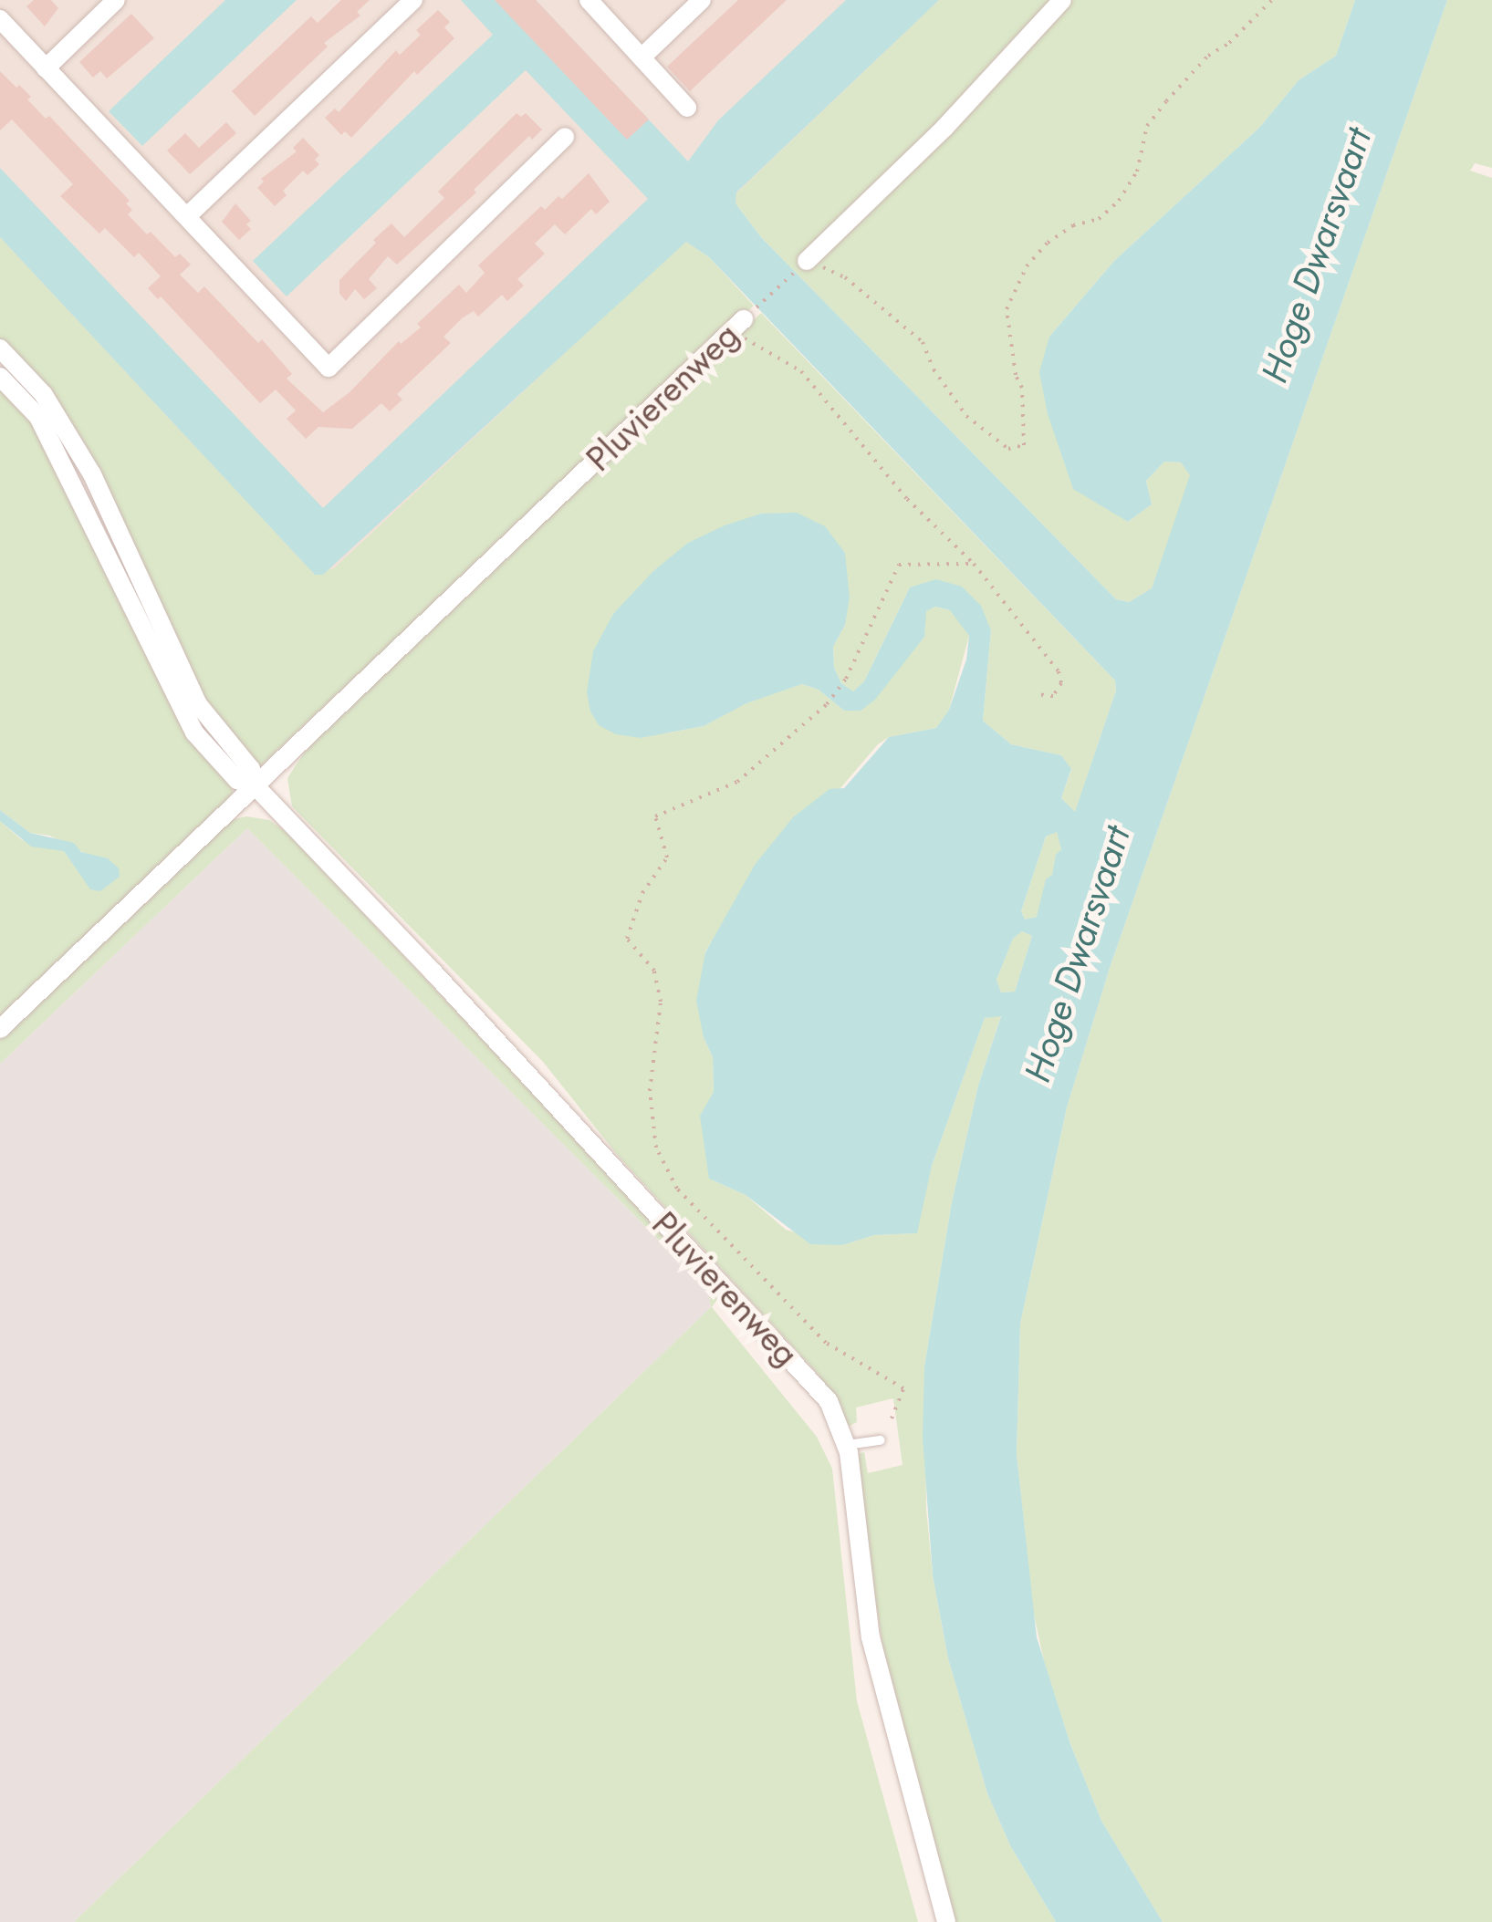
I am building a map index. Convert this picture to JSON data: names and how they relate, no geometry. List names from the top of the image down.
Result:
{
  "streets": {
    "street": ["Pluvierenweg"]
  },
  "water": ["Hoge Dwarsvaart"]
}
